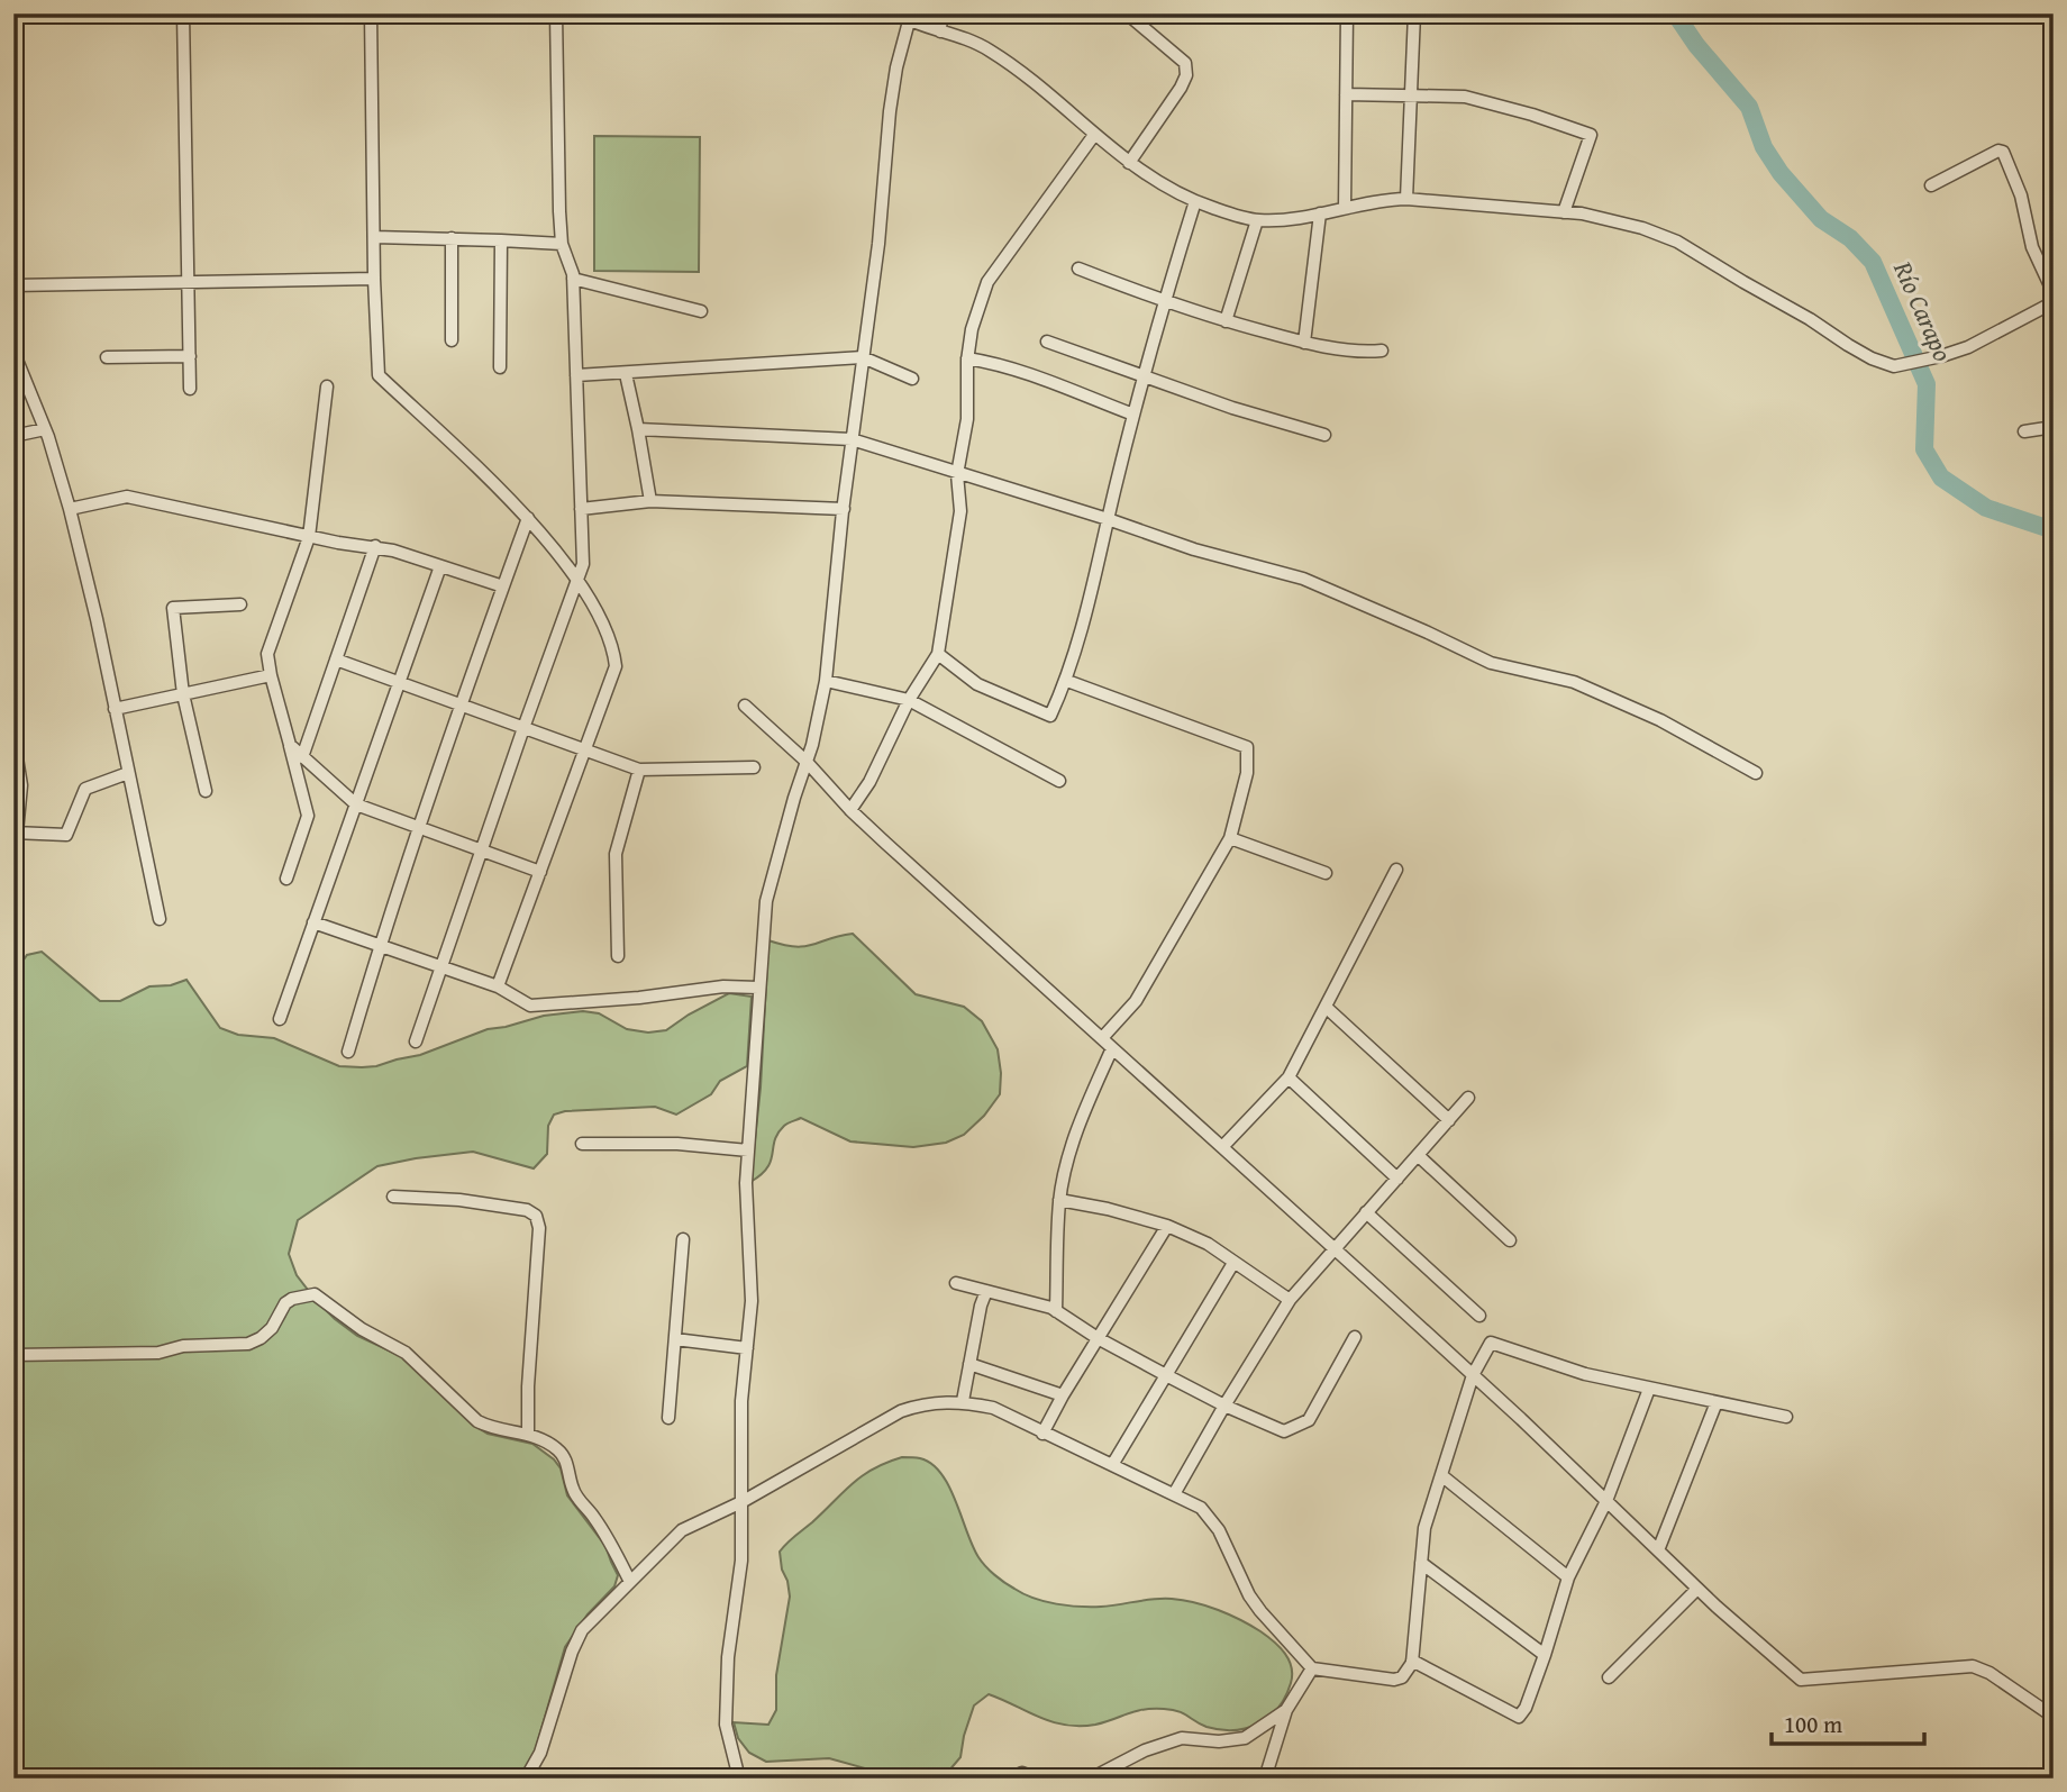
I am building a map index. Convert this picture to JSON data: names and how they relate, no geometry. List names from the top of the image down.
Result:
{
  "water": ["Río Carapo"],
  "scale_bar": "100 m"
}
